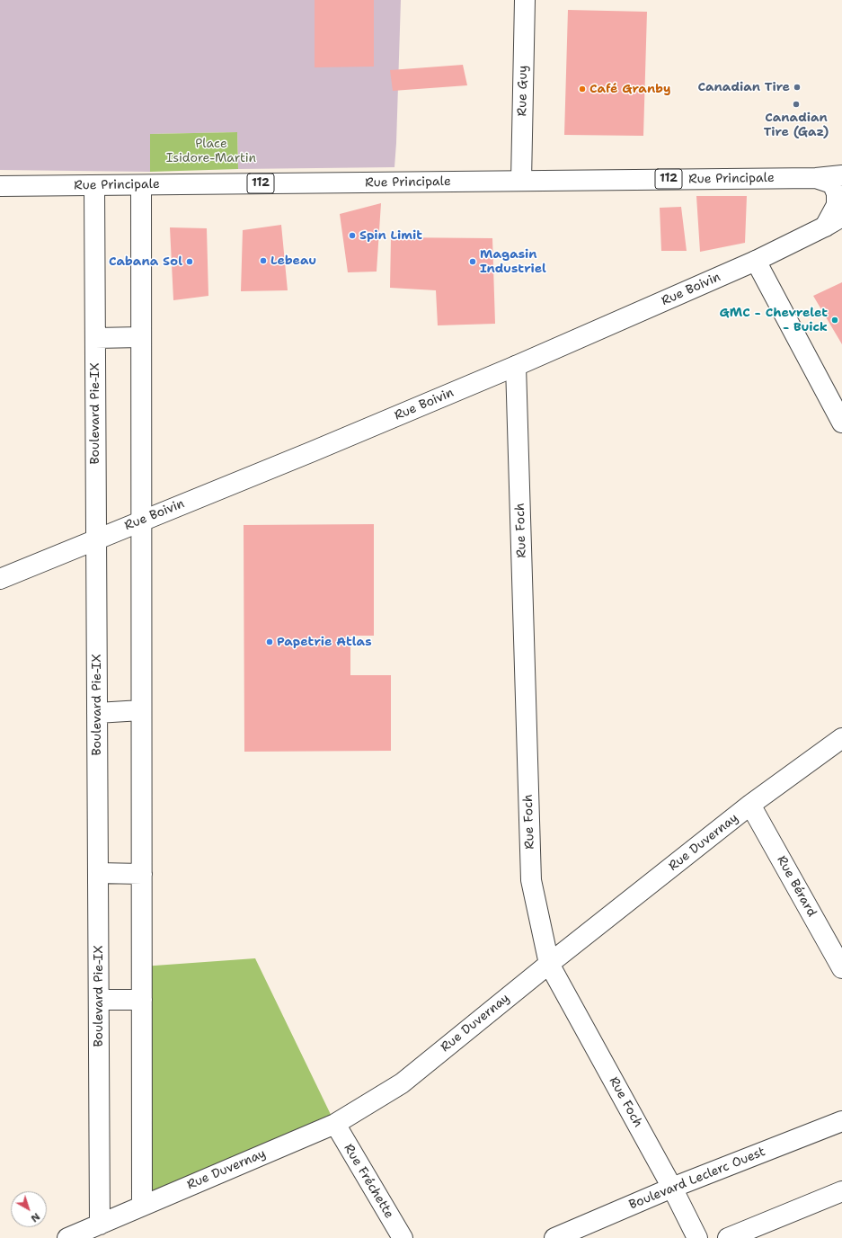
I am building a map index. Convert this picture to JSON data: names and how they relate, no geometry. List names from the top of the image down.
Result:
{
  "streets": {
    "street": [
      "Rue Guy",
      "112",
      "Rue Principale",
      "Rue Boivin",
      "Boulevard Pie-IX",
      "Rue Foch",
      "Rue Duvernay",
      "Rue Bérard",
      "Boulevard Leclerc Ouest",
      "Rue Fréchette"
    ]
  },
  "crossings": [
    ["Rue Guy", "Rue Principale"],
    ["Rue Principale", "Boulevard Pie-IX"],
    ["Rue Boivin", "Boulevard Pie-IX"],
    ["Rue Boivin", "Rue Foch"],
    ["Boulevard Pie-IX", "Rue Duvernay"],
    ["Rue Foch", "Rue Duvernay"],
    ["Rue Foch", "Boulevard Leclerc Ouest"],
    ["Rue Duvernay", "Rue Bérard"],
    ["Rue Duvernay", "Rue Fréchette"]
  ],
  "parks": ["Place Isidore-Martin"],
  "places": [
    "Canadian Tire",
    "Café Granby",
    "Canadian Tire (Gaz)",
    "Spin Limit",
    "Lebeau",
    "Cabana Sol",
    "Magasin Industriel",
    "GMC - Chevrelet - Buick",
    "Papetrie Atlas"
  ],
  "north": "bottom right"
}
